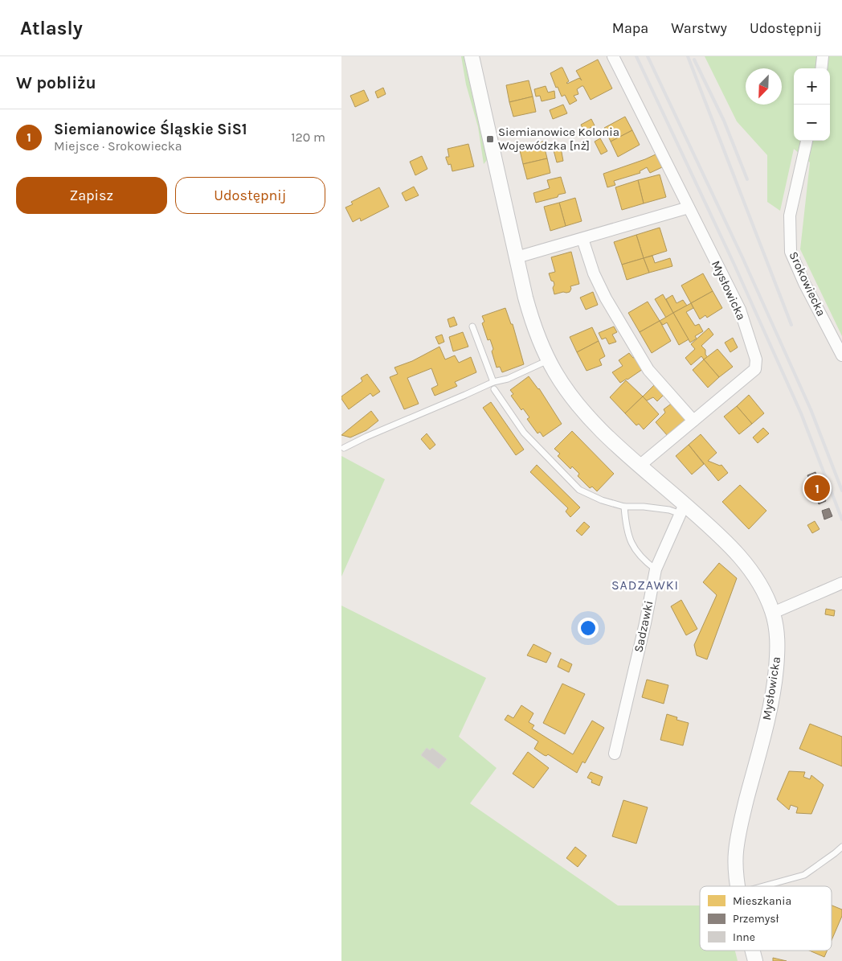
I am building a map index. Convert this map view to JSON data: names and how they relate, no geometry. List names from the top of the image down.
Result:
{
  "streets": {
    "street": ["Srokowiecka", "Mysłowicka", "Sadzawki"]
  },
  "crossings": [
    ["Mysłowicka", "Sadzawki"]
  ],
  "districts": ["SADZAWKI"],
  "places": {
    "transit": ["Siemianowice Kolonia Wojewódzka [nż]"]
  },
  "legend": ["Mieszkania", "Przemysł", "Inne"],
  "north": "bottom left",
  "page": {
    "header": "Atlasly",
    "nav": ["Mapa", "Warstwy", "Udostępnij"],
    "heading": "W pobliżu",
    "map_buttons": ["+", "−"],
    "list": [
      {
        "mark": "1",
        "name": "Siemianowice Śląskie SiS1",
        "note": "Miejsce · Srokowiecka",
        "value": "120 m"
      }
    ],
    "buttons": ["Zapisz", "Udostępnij"],
    "pins": "1"
  }
}
